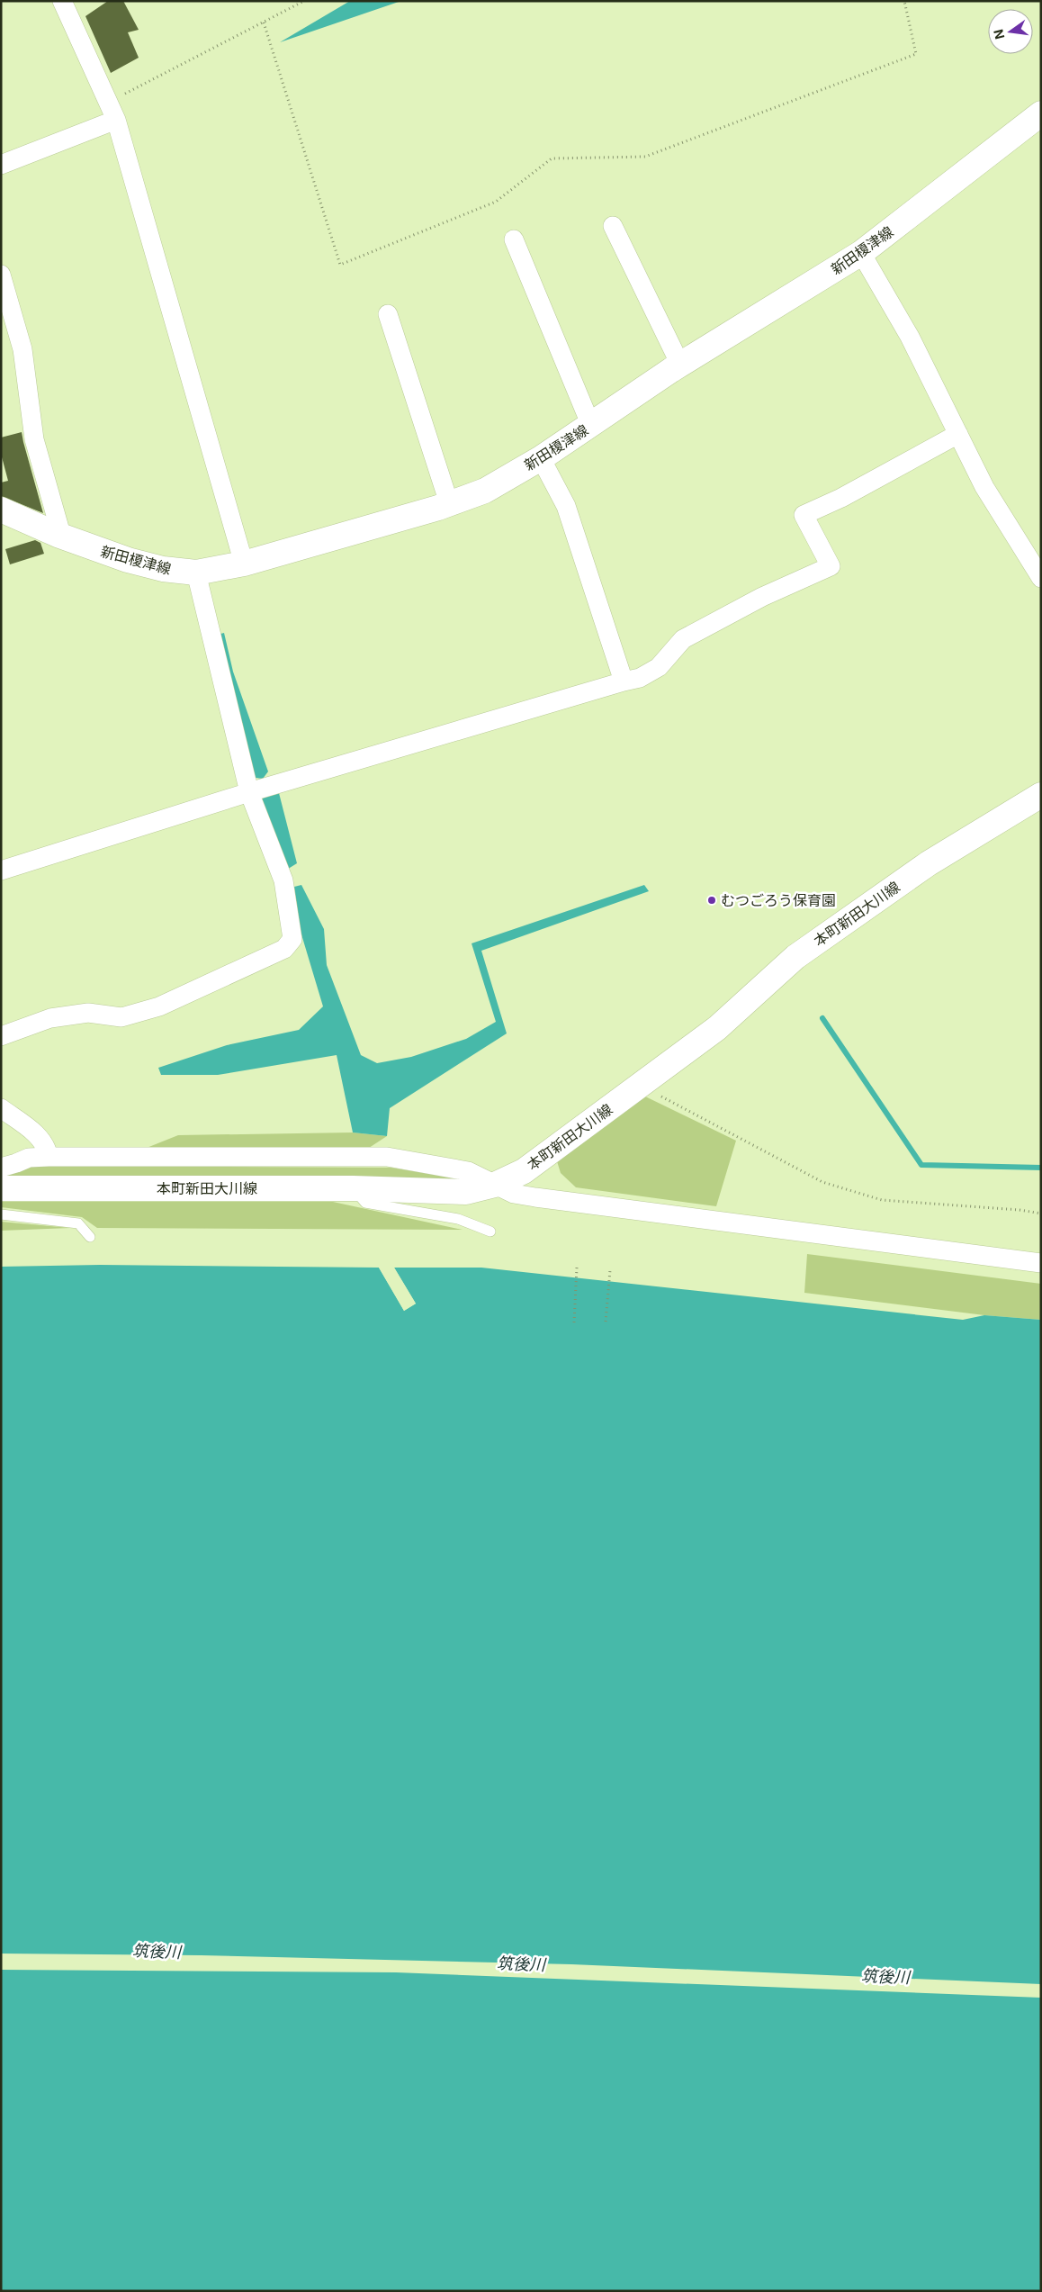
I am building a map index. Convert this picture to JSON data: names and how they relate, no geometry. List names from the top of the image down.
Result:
{
  "streets": {
    "main road": ["新田榎津線", "本町新田大川線"]
  },
  "water": ["筑後川"],
  "places": ["むつごろう保育園"],
  "north": "left"
}
